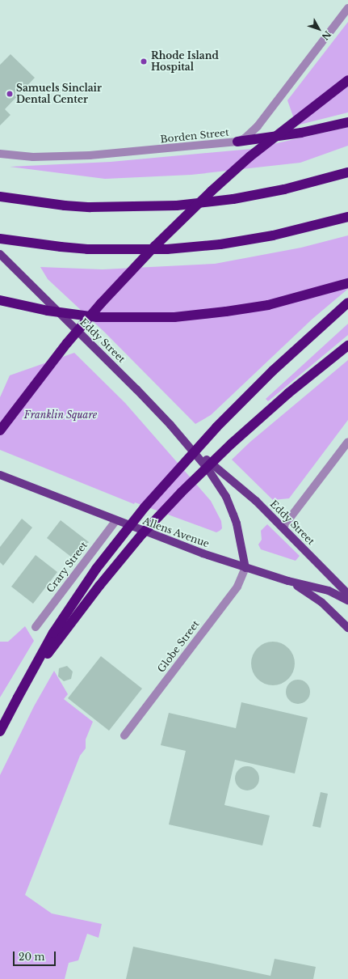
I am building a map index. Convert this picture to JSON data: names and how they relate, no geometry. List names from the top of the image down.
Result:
{
  "streets": {
    "main road": ["Eddy Street", "Allens Avenue"],
    "street": ["Borden Street", "Crary Street", "Globe Street"]
  },
  "crossings": [
    ["Eddy Street", "Allens Avenue"],
    ["Eddy Street", "Globe Street"],
    ["Allens Avenue", "Crary Street"],
    ["Allens Avenue", "Globe Street"]
  ],
  "parks": ["Franklin Square"],
  "places": ["Rhode Island Hospital", "Samuels Sinclair Dental Center"],
  "scale_bar": "20 m",
  "north": "bottom right"
}
